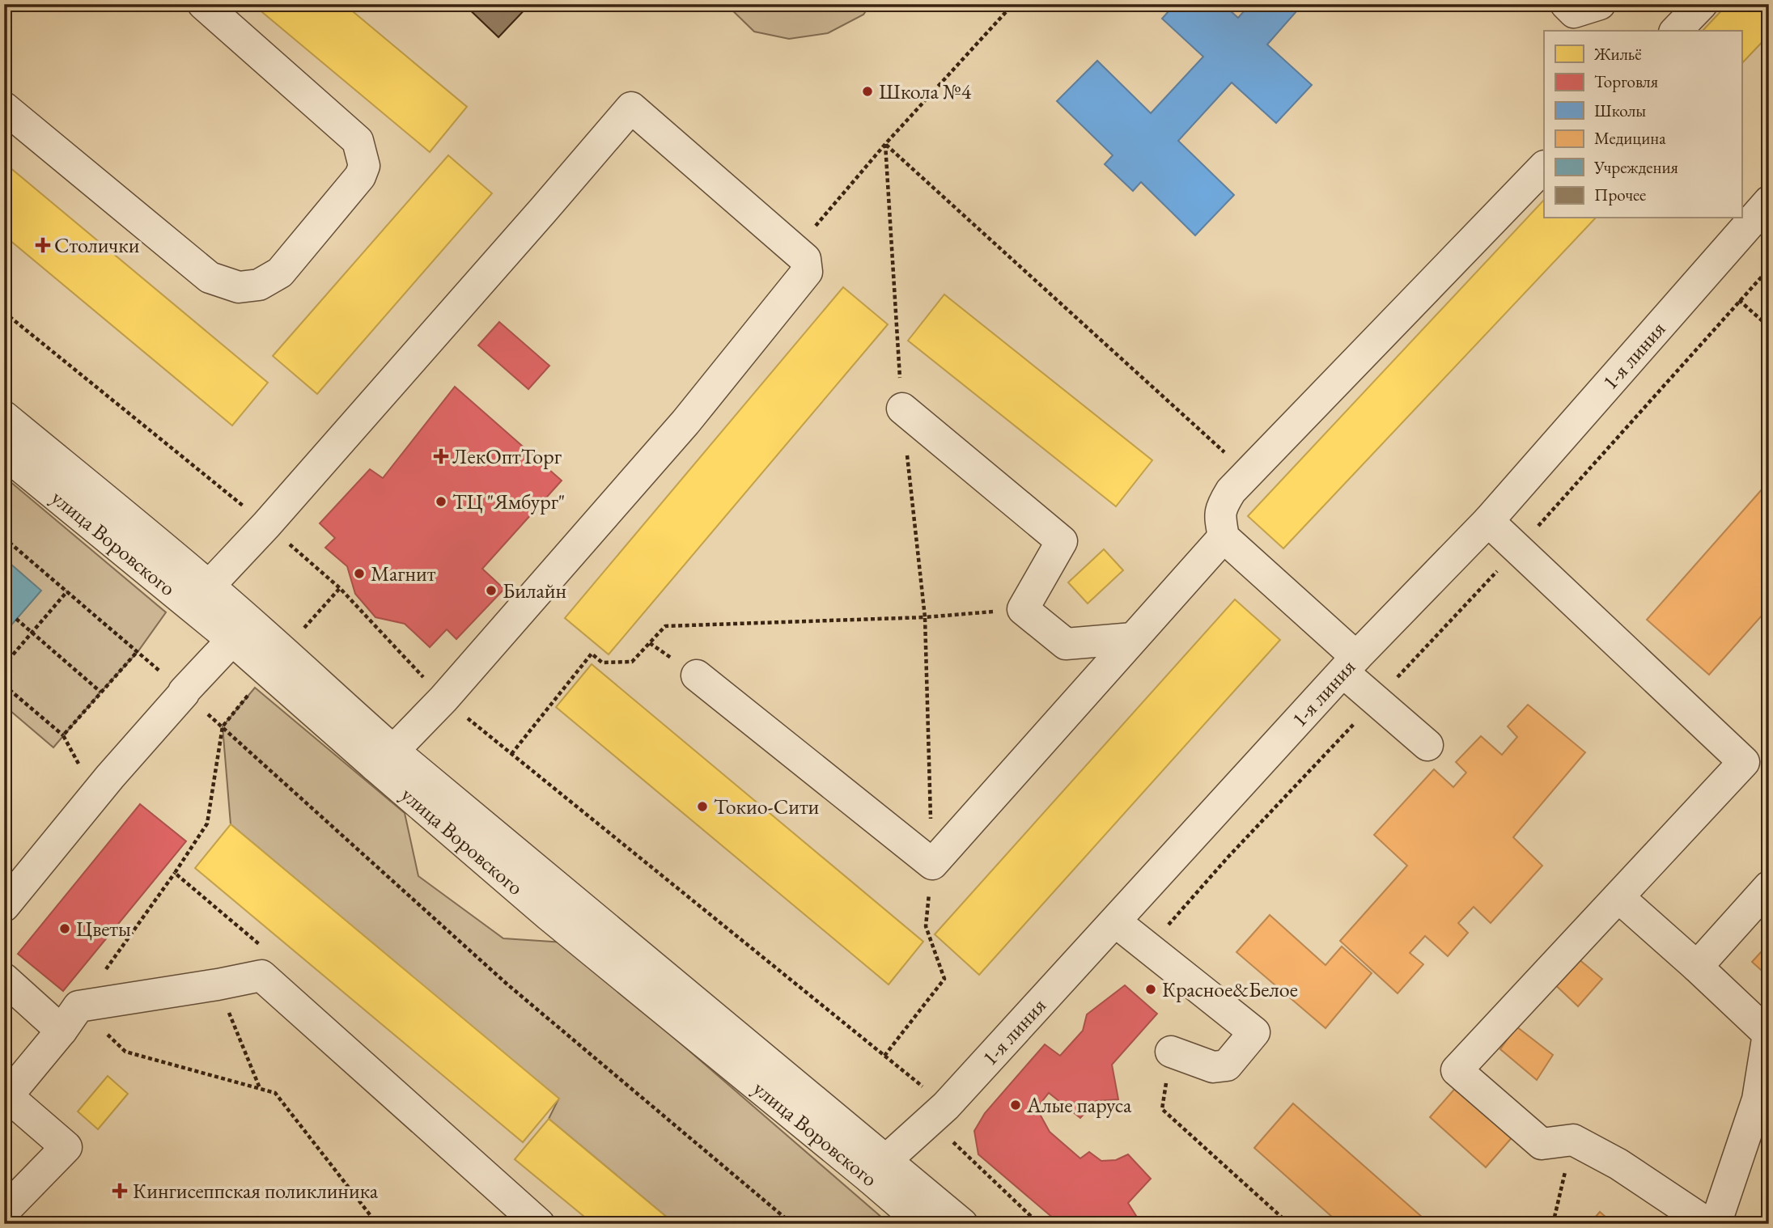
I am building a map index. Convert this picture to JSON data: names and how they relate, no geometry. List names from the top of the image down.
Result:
{
  "streets": {
    "street": ["1-я линия", "улица Воровского"]
  },
  "crossings": [
    ["1-я линия", "улица Воровского"]
  ],
  "places": {
    "other": [
      "Школа №4",
      "ТЦ \"Ямбург\"",
      "Магнит",
      "Билайн",
      "Токио-Сити",
      "Цветы",
      "Красное&Белое",
      "Алые паруса"
    ],
    "health": ["Столички", "ЛекОптТорг", "Кингисеппская поликлиника"]
  },
  "legend": [
    "Жильё",
    "Торговля",
    "Школы",
    "Медицина",
    "Учреждения",
    "Прочее"
  ]
}
